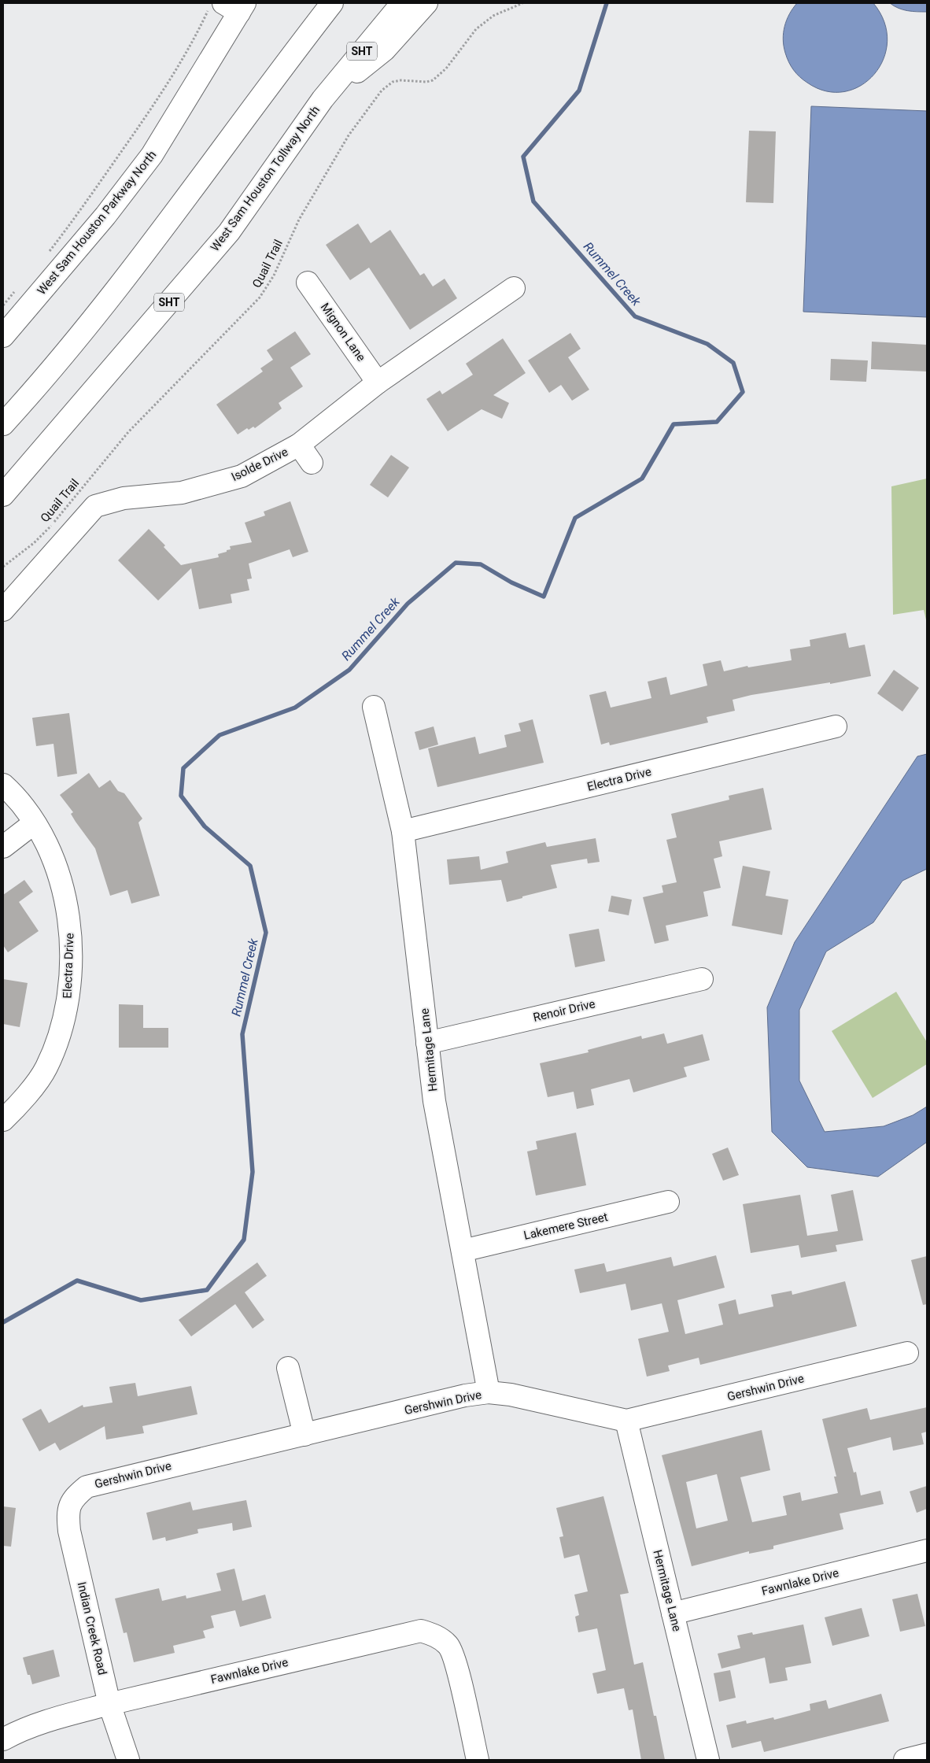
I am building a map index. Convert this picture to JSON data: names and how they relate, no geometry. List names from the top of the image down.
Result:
{
  "streets": {
    "main road": [
      "SHT",
      "West Sam Houston Tollway North",
      "West Sam Houston Parkway North",
      "Mignon Lane",
      "Isolde Drive",
      "Electra Drive",
      "Renoir Drive",
      "Hermitage Lane",
      "Lakemere Street",
      "Gershwin Drive",
      "Fawnlake Drive",
      "Indian Creek Road"
    ],
    "path": ["Quail Trail"]
  },
  "crossings": [
    ["Mignon Lane", "Isolde Drive"],
    ["Electra Drive", "Hermitage Lane"],
    ["Renoir Drive", "Hermitage Lane"],
    ["Hermitage Lane", "Lakemere Street"],
    ["Hermitage Lane", "Gershwin Drive"],
    ["Hermitage Lane", "Fawnlake Drive"],
    ["Gershwin Drive", "Indian Creek Road"],
    ["Fawnlake Drive", "Indian Creek Road"]
  ],
  "water": ["Rummel Creek"]
}
